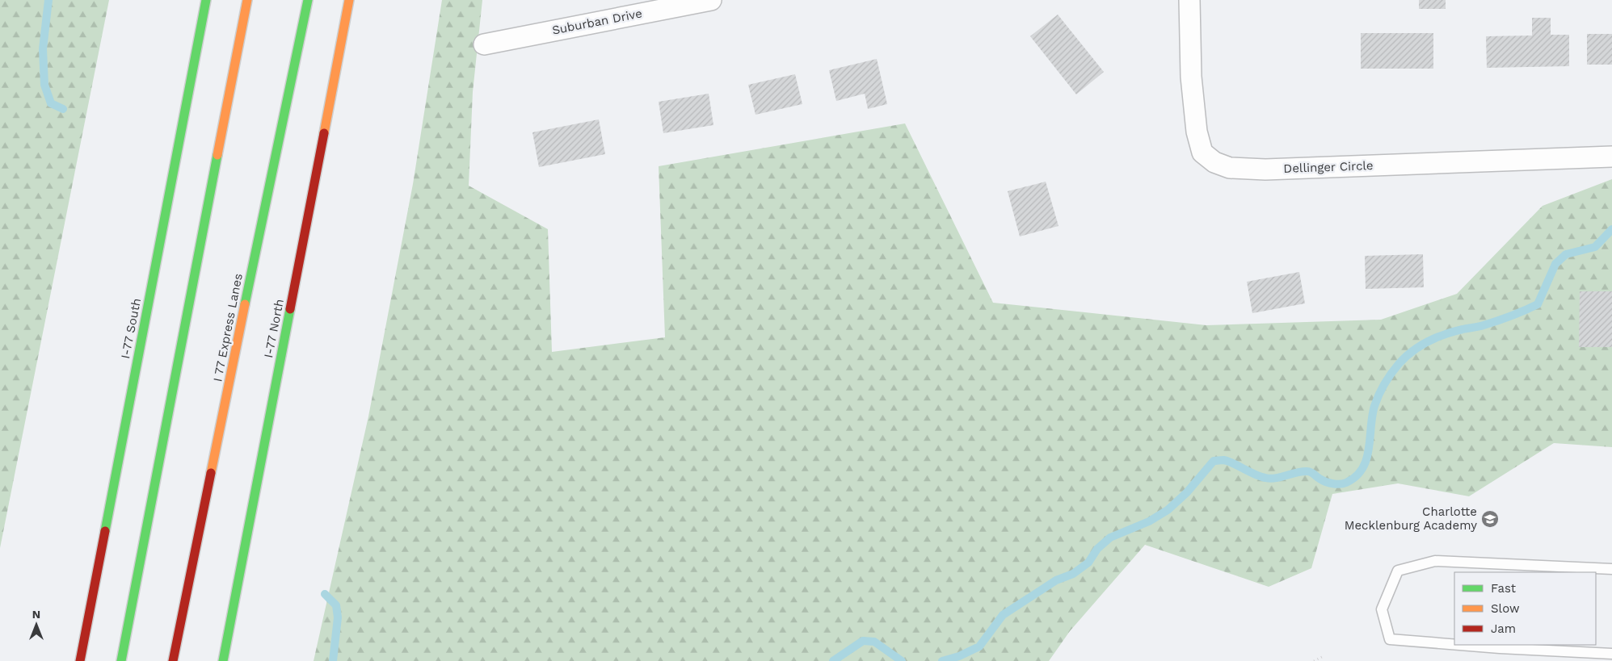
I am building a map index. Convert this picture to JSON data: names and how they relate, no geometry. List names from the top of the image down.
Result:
{
  "streets": {
    "highway": ["I 77 Express Lanes", "I-77 South", "I-77 North"],
    "street": ["Suburban Drive", "Dellinger Circle"]
  },
  "places": {
    "school or university": ["Charlotte Mecklenburg Academy"]
  },
  "legend": ["Fast", "Slow", "Jam"],
  "north": "top"
}
